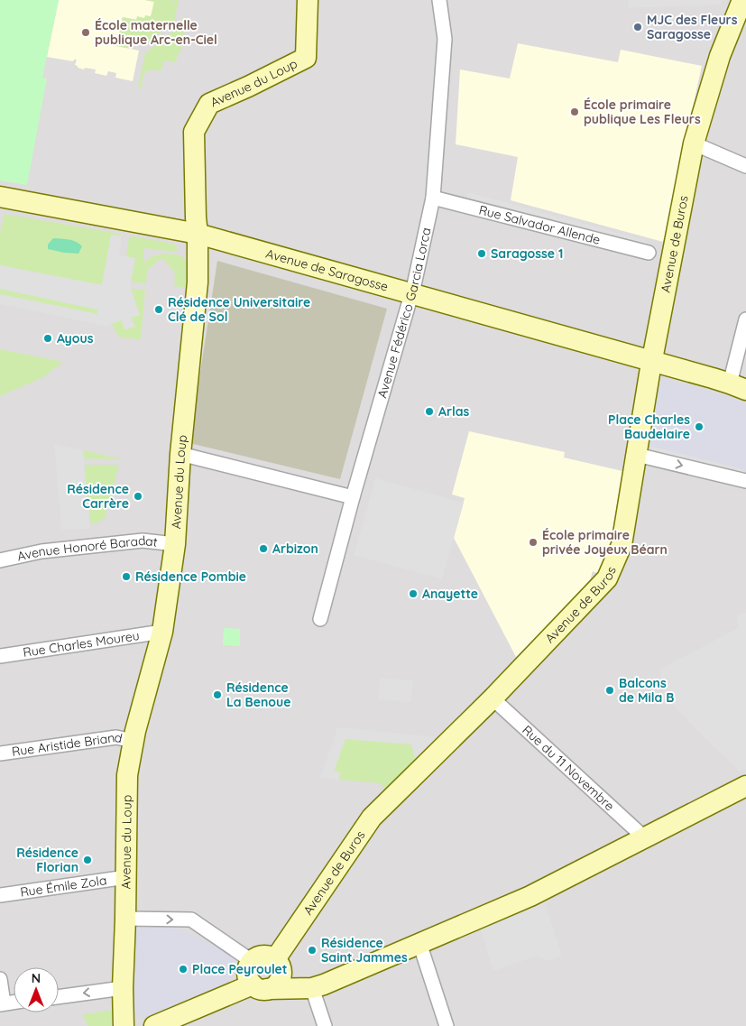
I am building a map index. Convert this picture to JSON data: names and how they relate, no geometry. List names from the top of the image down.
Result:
{
  "streets": {
    "street": [
      "Avenue du Loup",
      "Rue Salvador Allende",
      "Avenue de Buros",
      "Avenue de Saragosse",
      "Avenue Fédérico Garcia Lorca",
      "Avenue Honoré Baradat",
      "Rue Charles Moureu",
      "Rue Aristide Briand",
      "Rue du 11 Novembre",
      "Rue Émile Zola"
    ]
  },
  "crossings": [
    ["Avenue du Loup", "Avenue de Saragosse"],
    ["Avenue du Loup", "Avenue Honoré Baradat"],
    ["Avenue du Loup", "Rue Charles Moureu"],
    ["Avenue du Loup", "Rue Aristide Briand"],
    ["Avenue du Loup", "Rue Émile Zola"],
    ["Rue Salvador Allende", "Avenue Fédérico Garcia Lorca"],
    ["Avenue de Buros", "Avenue de Saragosse"],
    ["Avenue de Buros", "Rue du 11 Novembre"],
    ["Avenue de Saragosse", "Avenue Fédérico Garcia Lorca"]
  ],
  "places": [
    "MJC des Fleurs Saragosse",
    "École maternelle publique Arc-en-Ciel",
    "École primaire publique Les Fleurs",
    "Saragosse 1",
    "Résidence Universitaire Clé de Sol",
    "Ayous",
    "Arlas",
    "Place Charles Baudelaire",
    "Résidence Carrère",
    "École primaire privée Joyeux Béarn",
    "Arbizon",
    "Résidence Pombie",
    "Anayette",
    "Balcons de Mila B",
    "Résidence La Benoue",
    "Résidence Florian",
    "Résidence Saint Jammes",
    "Place Peyroulet"
  ],
  "north": "top"
}
